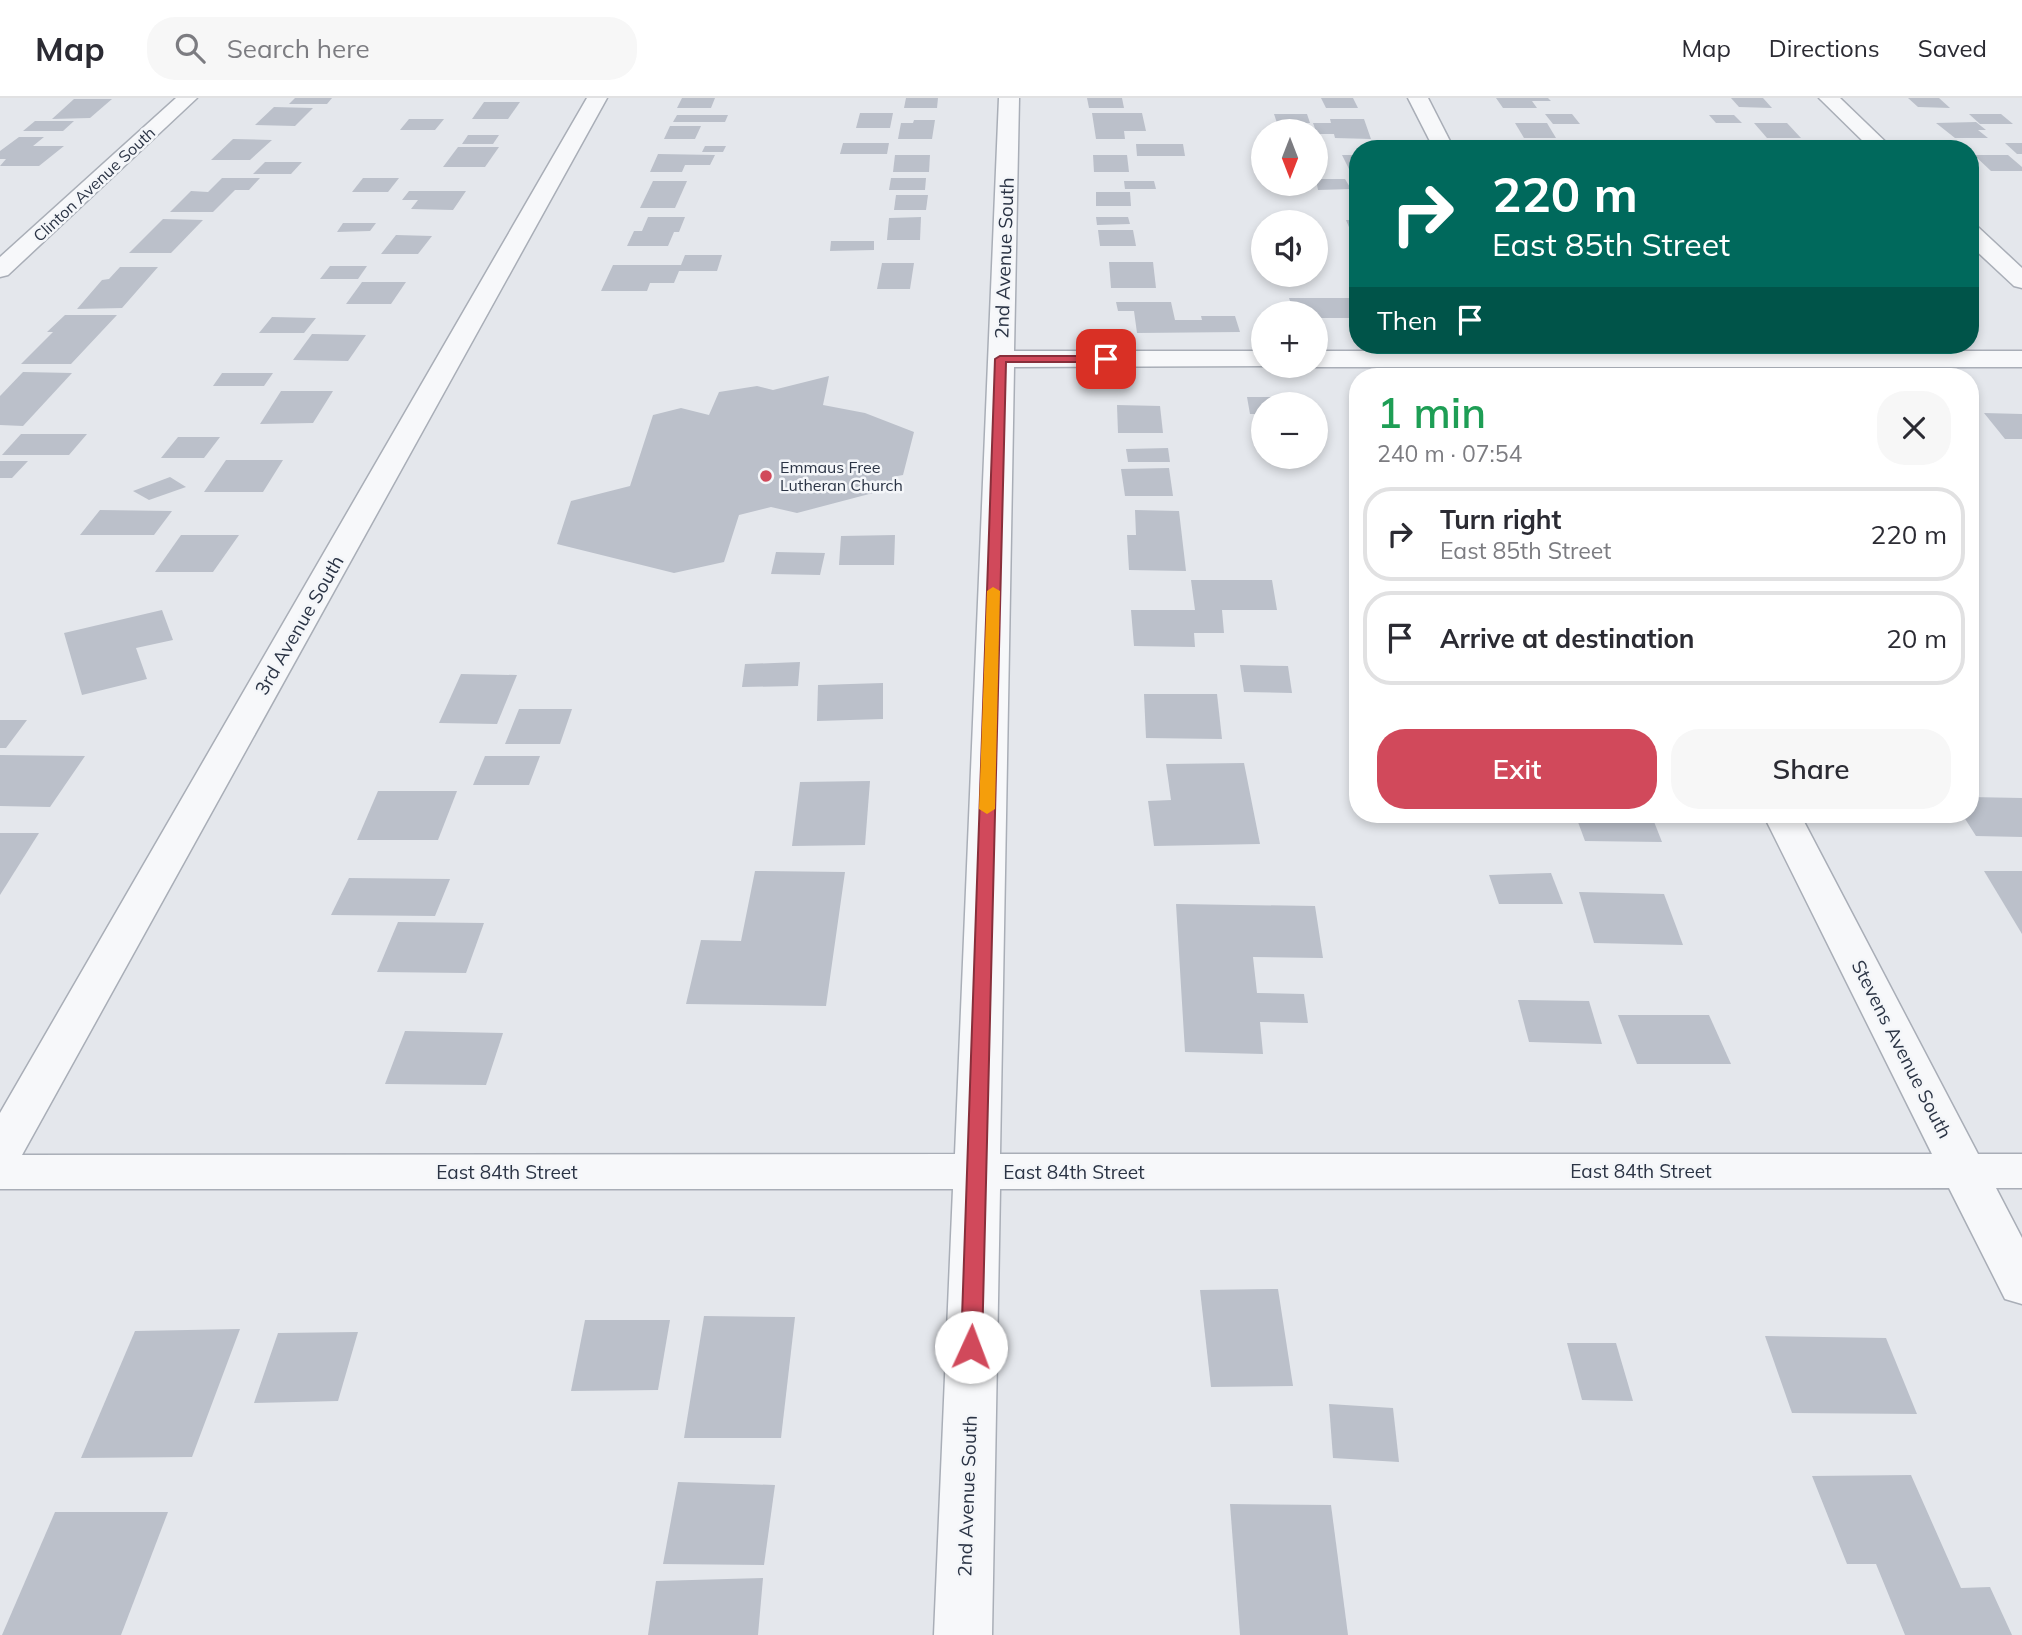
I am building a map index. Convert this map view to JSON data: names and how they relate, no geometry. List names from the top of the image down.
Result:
{
  "streets": {
    "street": [
      "Clinton Avenue South",
      "2nd Avenue South",
      "3rd Avenue South",
      "Stevens Avenue South",
      "East 84th Street"
    ]
  },
  "crossings": [
    ["2nd Avenue South", "East 84th Street"],
    ["Stevens Avenue South", "East 84th Street"]
  ],
  "places": ["Emmaus Free Lutheran Church"],
  "north": "bottom",
  "page": {
    "header": "Map",
    "search": "Search here",
    "nav": ["Map", "Directions", "Saved"],
    "map_buttons": ["+", "−"],
    "turn": ["220 m", "East 85th Street"],
    "then": "Then",
    "heading": ["1 min", "240 m · 07:54"],
    "list": [
      {
        "name": "Turn right",
        "note": "East 85th Street",
        "value": "220 m"
      },
      {
        "name": "Arrive at destination",
        "value": "20 m"
      }
    ],
    "buttons": ["Exit", "Share"]
  }
}
